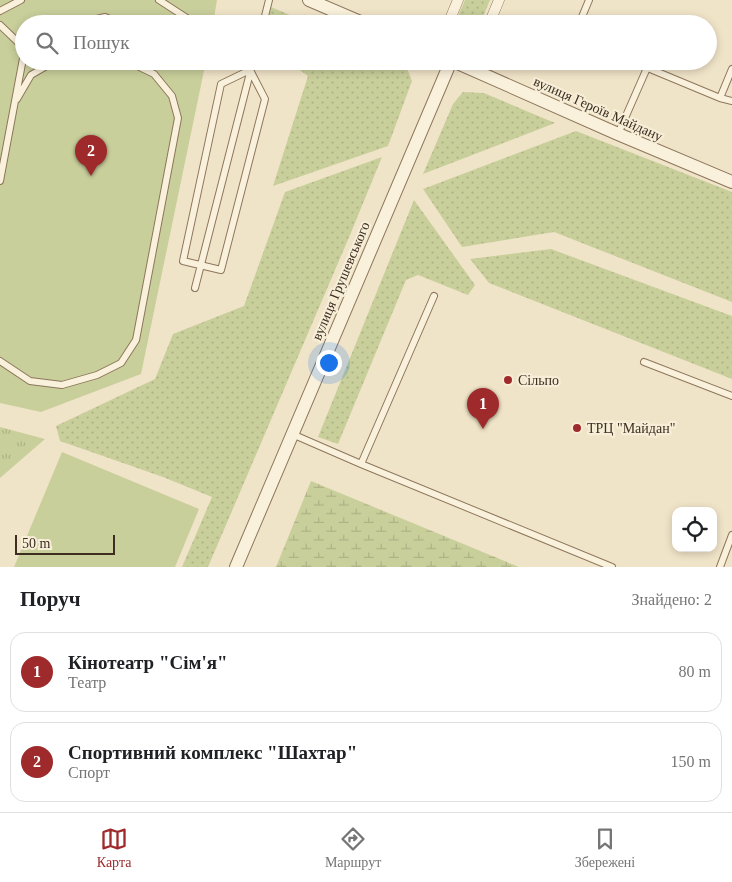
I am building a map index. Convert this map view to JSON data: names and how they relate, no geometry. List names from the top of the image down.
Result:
{
  "streets": {
    "street": ["вулиця Героїв Майдану", "вулиця Грушевського"]
  },
  "places": ["Сільпо", "ТРЦ \"Майдан\""],
  "scale_bar": "50 m",
  "page": {
    "search": "Пошук",
    "pins": ["2", "1"],
    "scale": "50 m",
    "heading": ["Поруч", "Знайдено: 2"],
    "list": [
      {
        "mark": "1",
        "name": "Кінотеатр \"Сім'я\"",
        "note": "Театр",
        "value": "80 m"
      },
      {
        "mark": "2",
        "name": "Спортивний комплекс \"Шахтар\"",
        "note": "Спорт",
        "value": "150 m"
      }
    ],
    "nav": ["Карта", "Маршрут", "Збережені"]
  }
}
